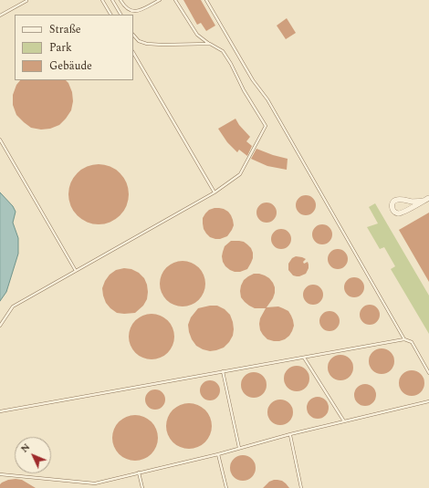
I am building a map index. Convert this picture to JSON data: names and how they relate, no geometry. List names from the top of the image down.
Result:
{
  "legend": ["Straße", "Park", "Gebäude"],
  "north": "top left"
}
